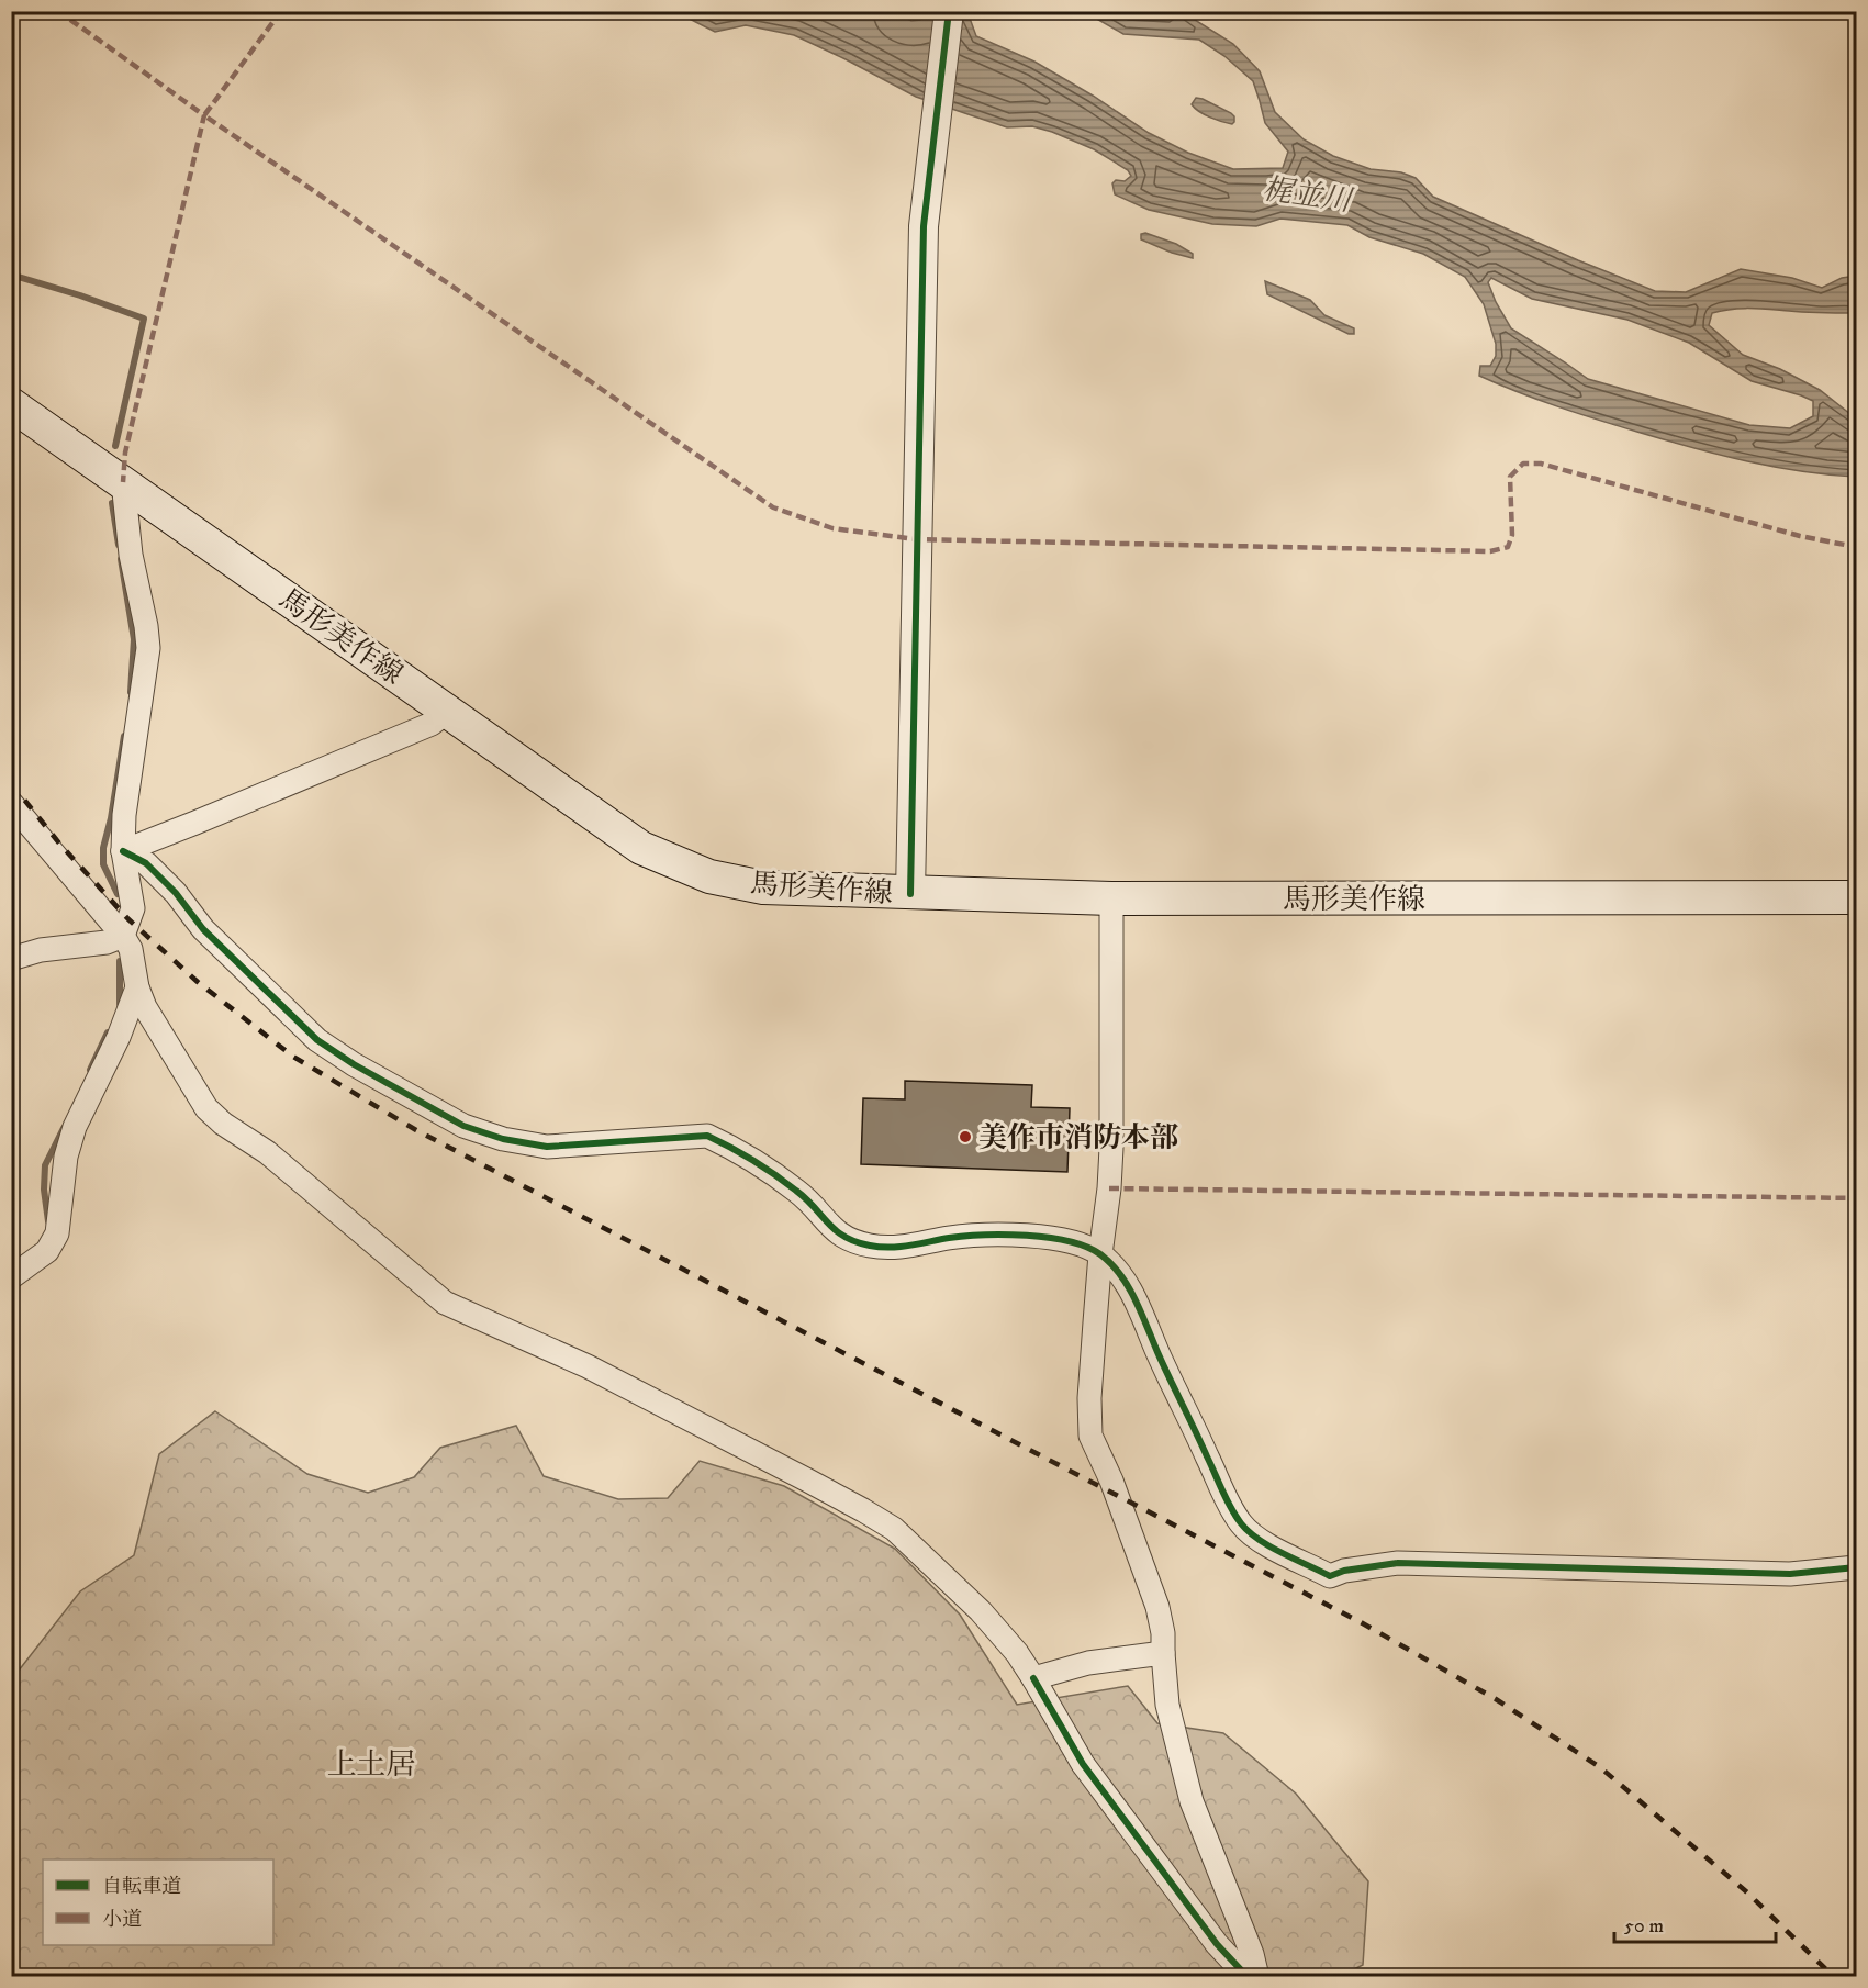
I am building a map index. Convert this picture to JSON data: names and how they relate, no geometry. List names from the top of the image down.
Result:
{
  "streets": {
    "main road": ["馬形美作線"]
  },
  "districts": ["上土居"],
  "water": ["梶並川"],
  "places": ["美作市消防本部"],
  "legend": ["自転車道", "小道"],
  "scale_bar": "50 m"
}
